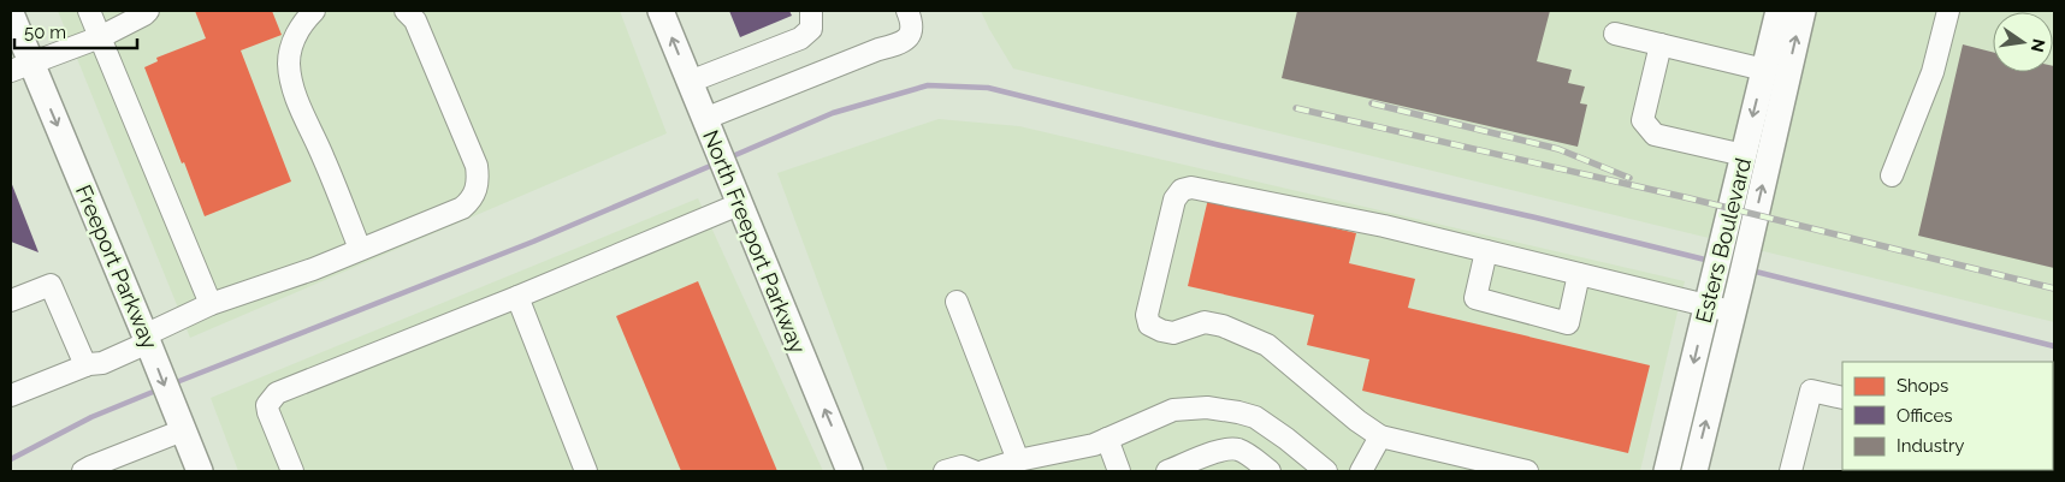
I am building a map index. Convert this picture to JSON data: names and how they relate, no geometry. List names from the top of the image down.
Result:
{
  "streets": {
    "main road": ["Esters Boulevard", "North Freeport Parkway", "Freeport Parkway"]
  },
  "one_way": ["North Freeport Parkway", "Freeport Parkway"],
  "legend": ["Shops", "Offices", "Industry"],
  "scale_bar": "50 m",
  "north": "right"
}
